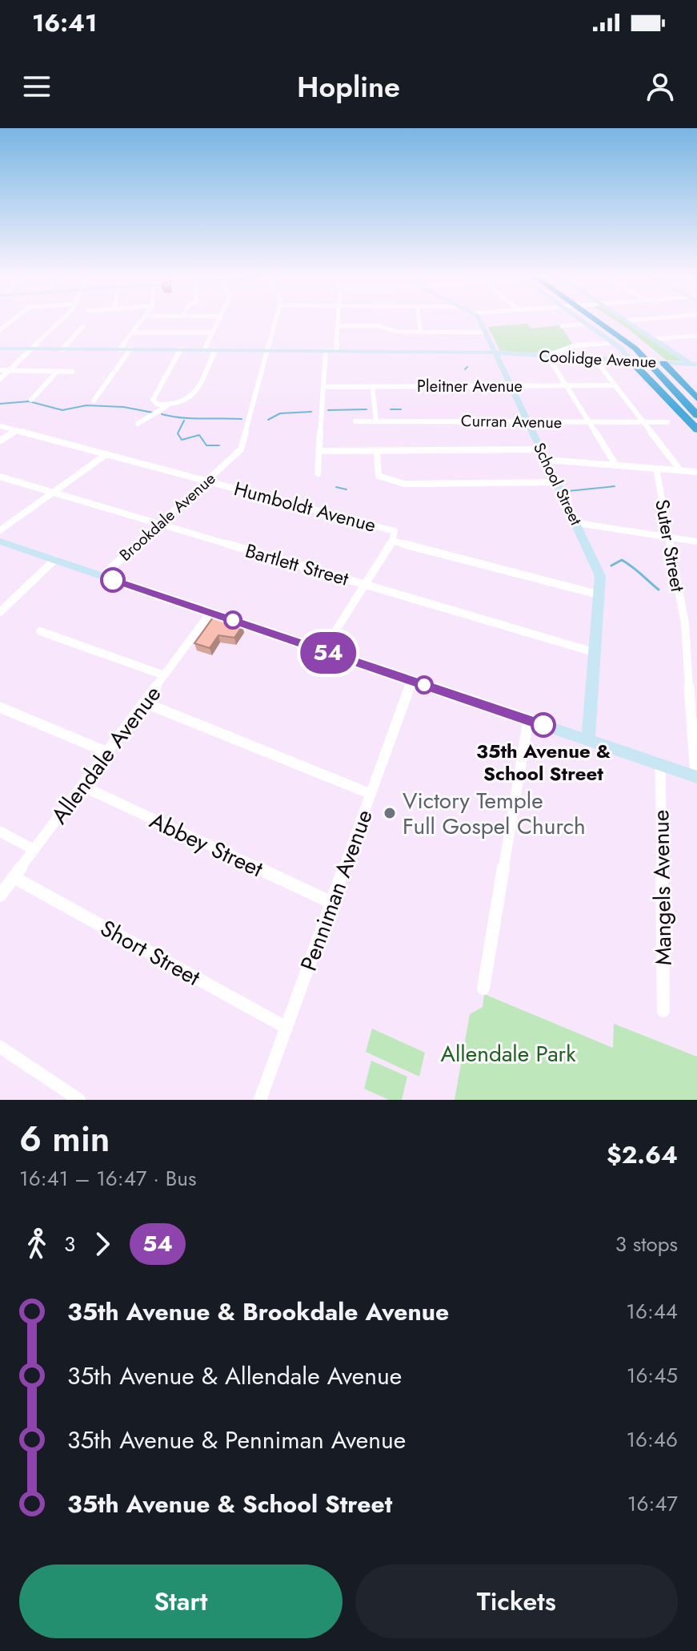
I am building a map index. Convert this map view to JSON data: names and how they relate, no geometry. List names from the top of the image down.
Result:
{
  "streets": {
    "street": [
      "Coolidge Avenue",
      "Pleitner Avenue",
      "Curran Avenue",
      "School Street",
      "Humboldt Avenue",
      "Brookdale Avenue",
      "Suter Street",
      "Bartlett Street",
      "Allendale Avenue",
      "Abbey Street",
      "Mangels Avenue",
      "Penniman Avenue",
      "Short Street"
    ]
  },
  "crossings": [
    ["Coolidge Avenue", "School Street"],
    ["Coolidge Avenue", "Brookdale Avenue"],
    ["Coolidge Avenue", "Suter Street"],
    ["Pleitner Avenue", "School Street"],
    ["Pleitner Avenue", "Suter Street"],
    ["Curran Avenue", "School Street"],
    ["Curran Avenue", "Suter Street"],
    ["School Street", "Humboldt Avenue"],
    ["School Street", "Bartlett Street"],
    ["Humboldt Avenue", "Brookdale Avenue"],
    ["Brookdale Avenue", "Bartlett Street"],
    ["Allendale Avenue", "Abbey Street"],
    ["Allendale Avenue", "Short Street"],
    ["Abbey Street", "Penniman Avenue"],
    ["Penniman Avenue", "Short Street"]
  ],
  "parks": ["Allendale Park"],
  "places": ["35th Avenue & School Street", "Victory Temple Full Gospel Church"],
  "lines": ["bus line 54"],
  "page": {
    "status": "16:41",
    "header": "Hopline",
    "on_map": "54",
    "heading": ["6 min", "16:41 – 16:47 · Bus", "$2.64"],
    "legs": ["3", "54", "3 stops"],
    "list": [
      {
        "name": "35th Avenue & Brookdale Avenue",
        "value": "16:44"
      },
      {
        "name": "35th Avenue & Allendale Avenue",
        "value": "16:45"
      },
      {
        "name": "35th Avenue & Penniman Avenue",
        "value": "16:46"
      },
      {
        "name": "35th Avenue & School Street",
        "value": "16:47"
      }
    ],
    "buttons": ["Start", "Tickets"]
  }
}
